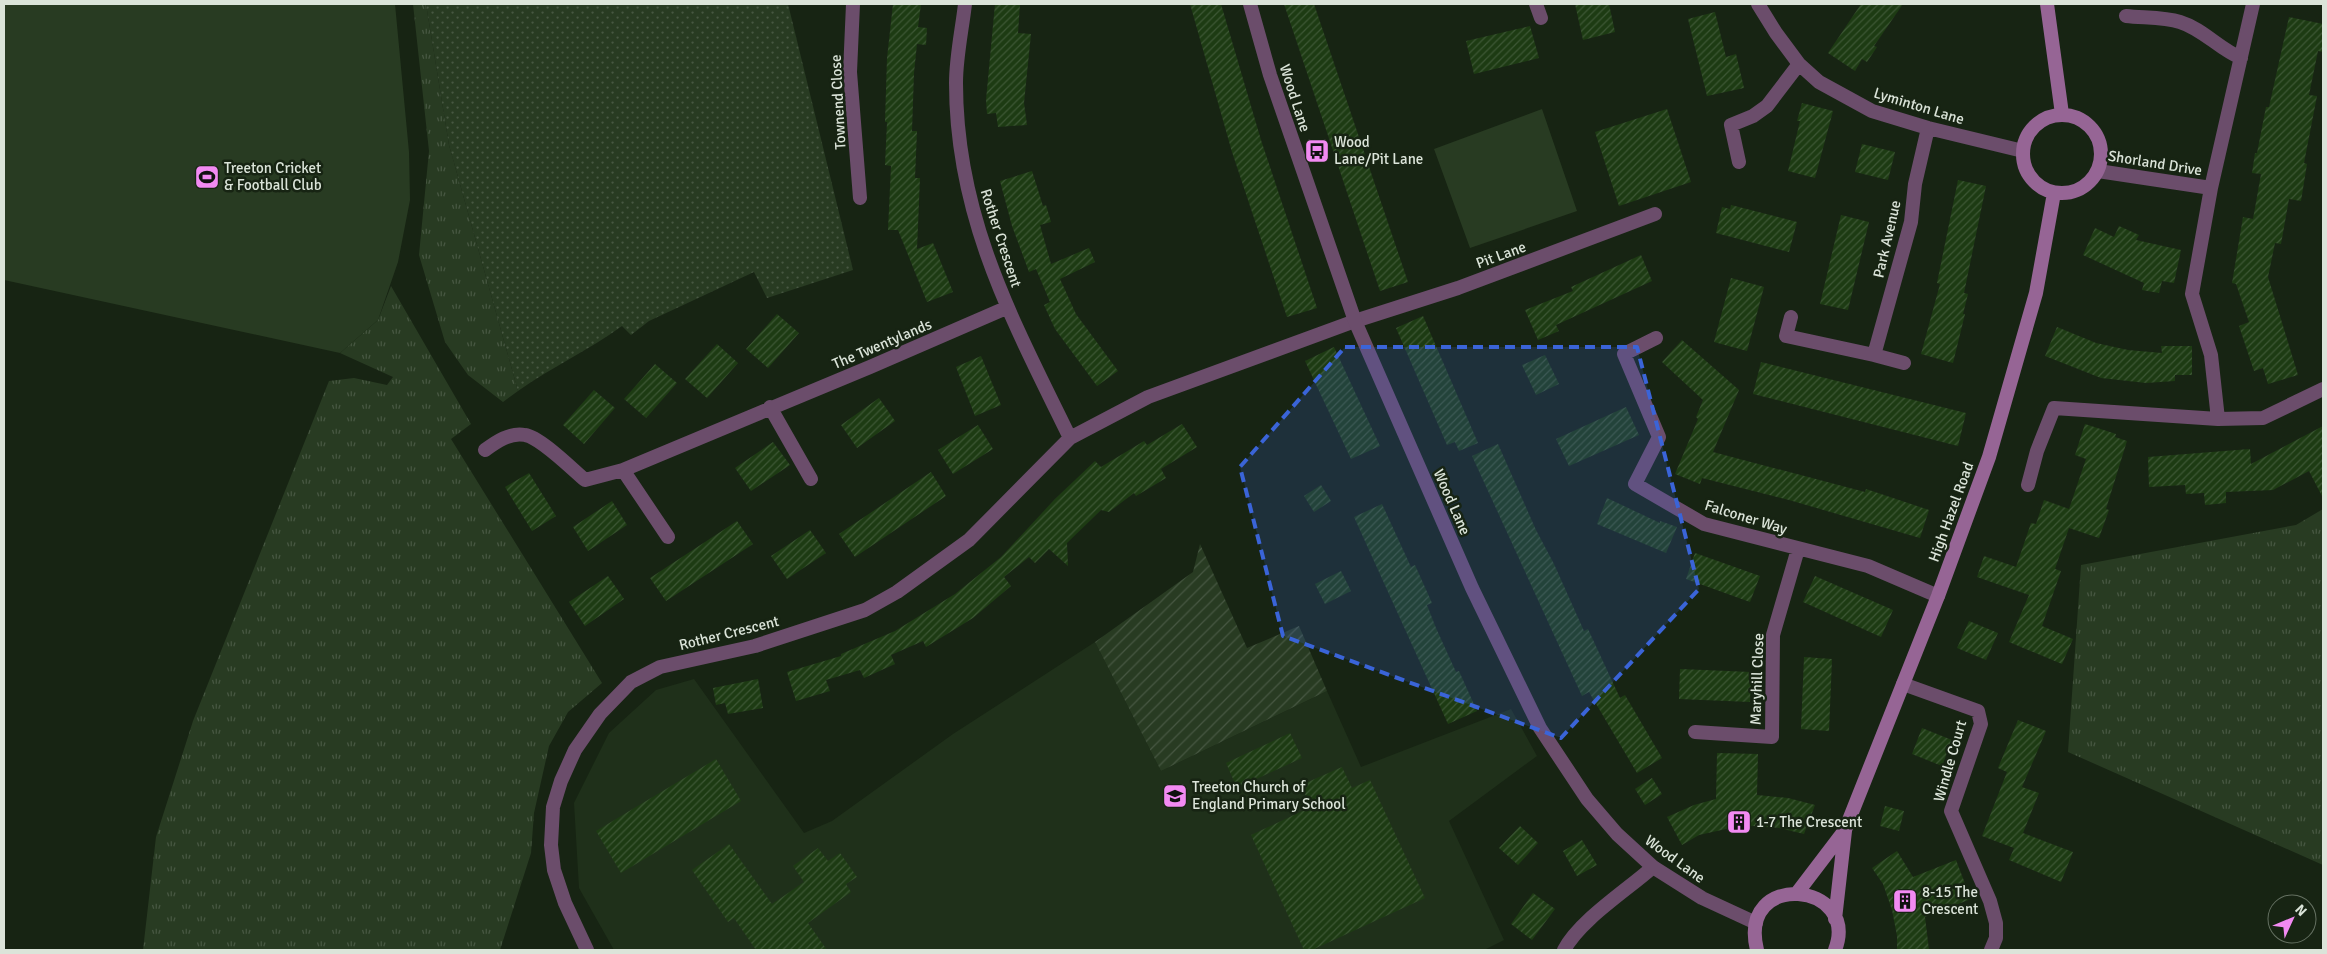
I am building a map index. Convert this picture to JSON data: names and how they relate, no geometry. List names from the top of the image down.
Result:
{
  "streets": {
    "main road": ["High Hazel Road"],
    "street": [
      "Wood Lane",
      "Townend Close",
      "Lyminton Lane",
      "Shorland Drive",
      "Rother Crescent",
      "Park Avenue",
      "Pit Lane",
      "The Twentylands",
      "Falconer Way",
      "Maryhill Close",
      "Windle Court"
    ]
  },
  "crossings": [
    ["Wood Lane", "Rother Crescent"],
    ["Wood Lane", "Pit Lane"],
    ["Lyminton Lane", "Shorland Drive"],
    ["Lyminton Lane", "Park Avenue"],
    ["Lyminton Lane", "High Hazel Road"],
    ["Shorland Drive", "High Hazel Road"],
    ["Rother Crescent", "Pit Lane"],
    ["Rother Crescent", "The Twentylands"],
    ["High Hazel Road", "Falconer Way"],
    ["High Hazel Road", "Windle Court"],
    ["Falconer Way", "Maryhill Close"]
  ],
  "places": {
    "bus stop": ["Wood Lane/Pit Lane"],
    "sports": ["Treeton Cricket & Football Club"],
    "school or university": ["Treeton Church of England Primary School"],
    "building": ["1-7 The Crescent", "8-15 The Crescent"]
  },
  "north": "top right"
}
